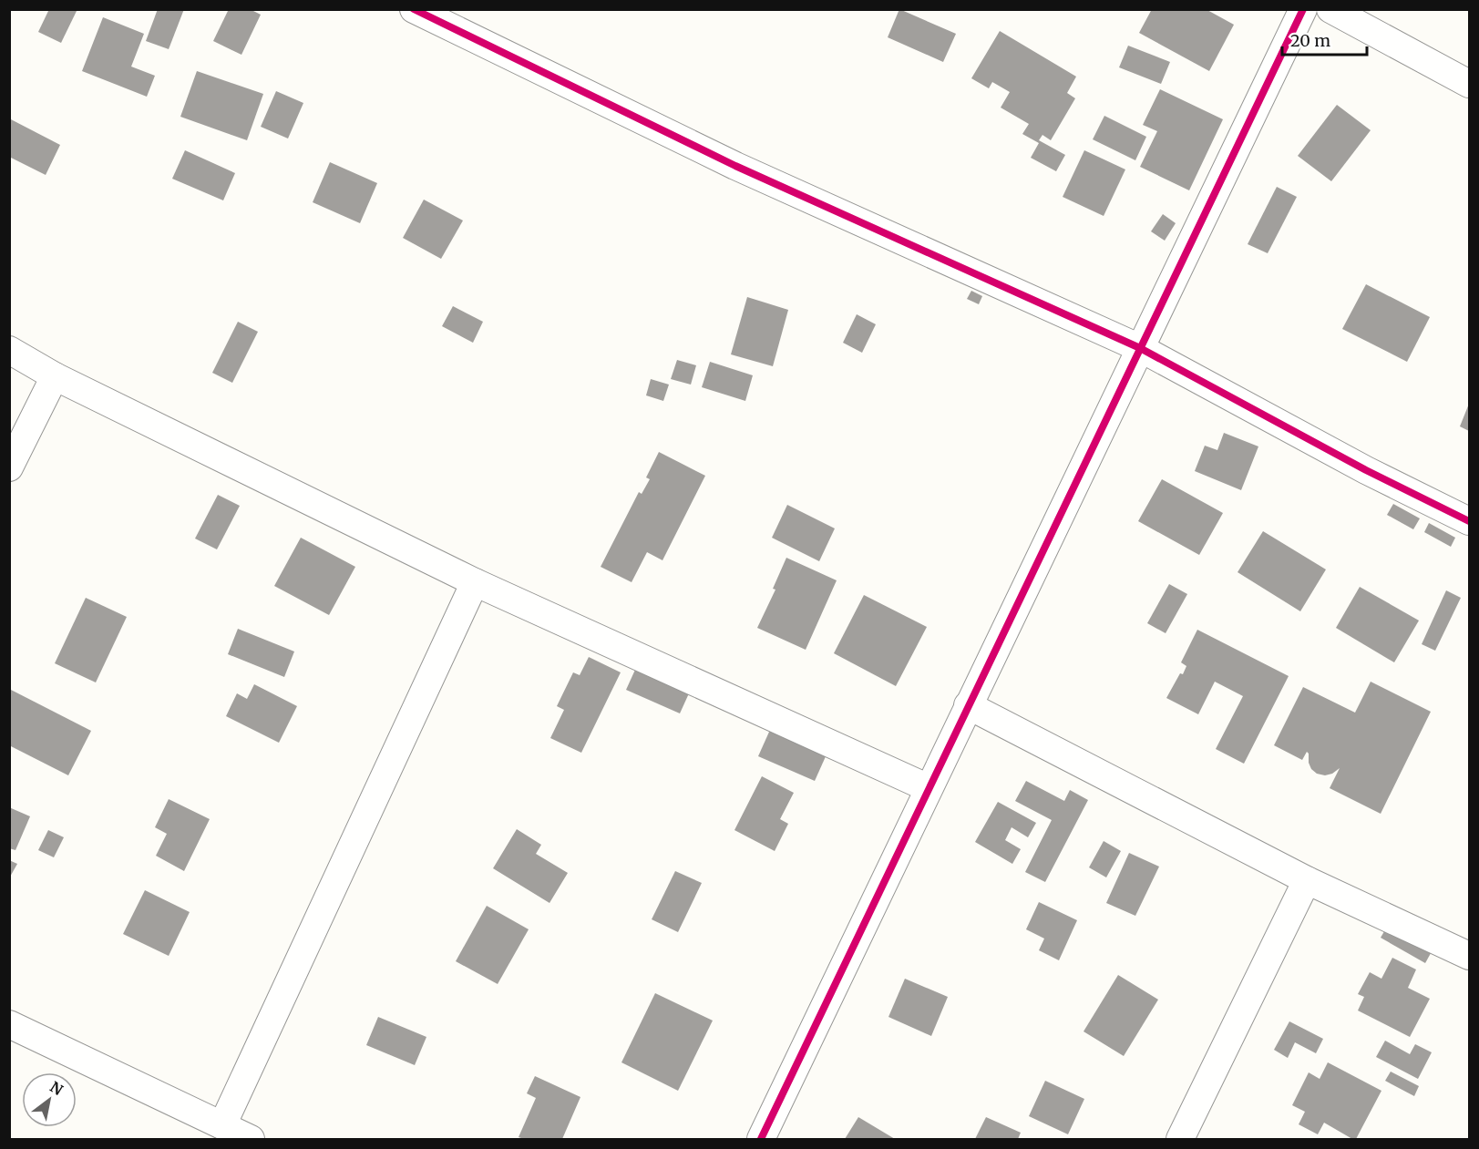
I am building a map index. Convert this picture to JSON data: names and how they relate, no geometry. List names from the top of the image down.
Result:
{
  "scale_bar": "20 m",
  "north": "top right"
}
